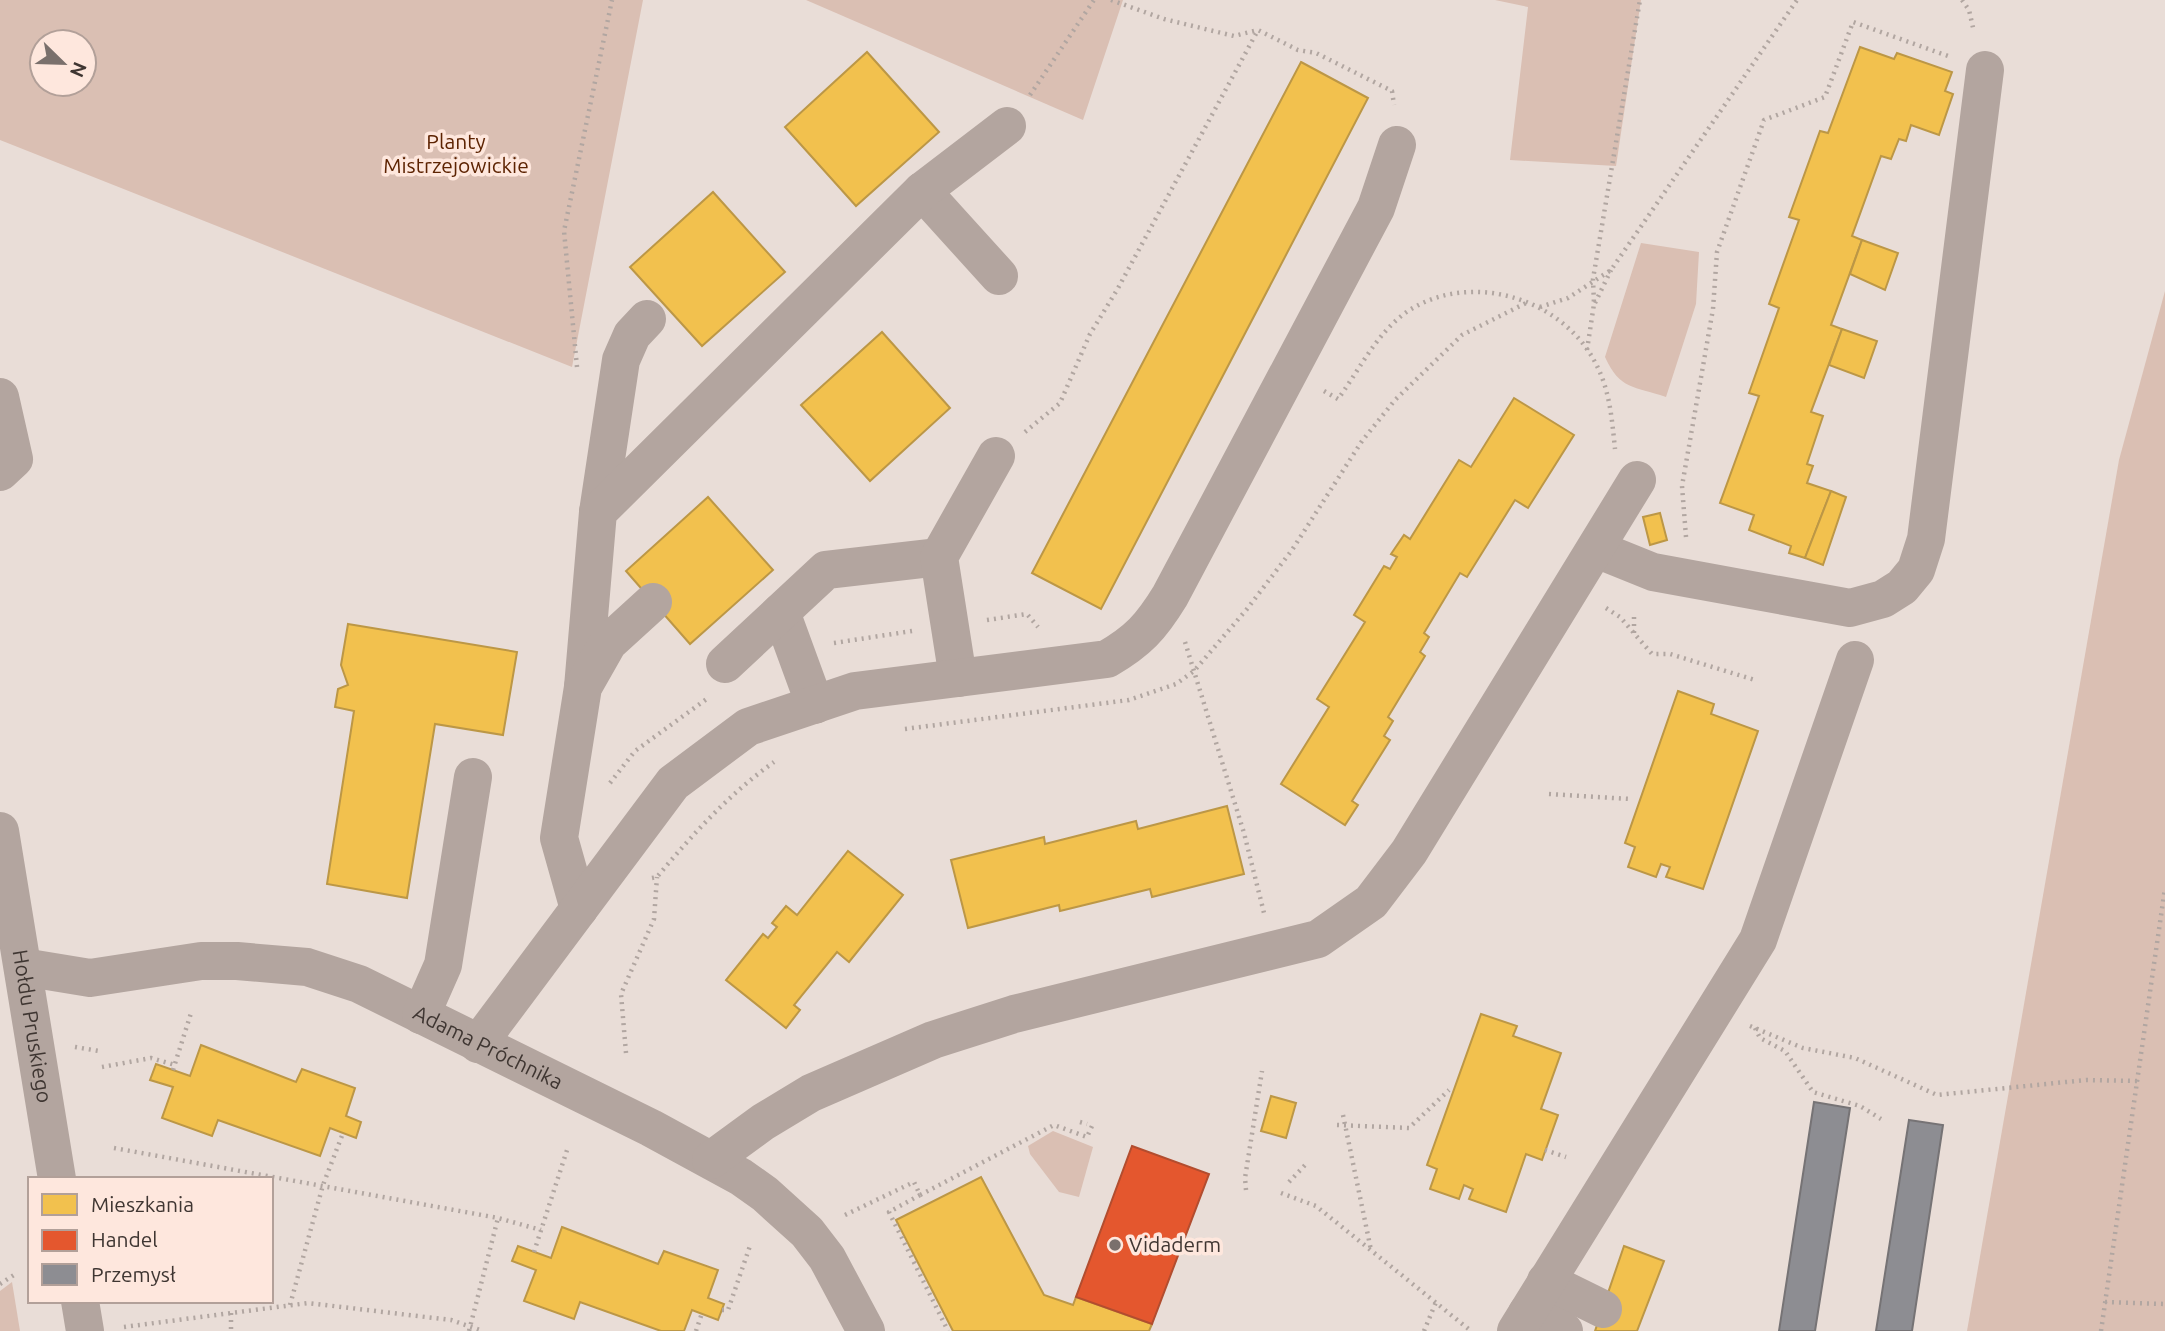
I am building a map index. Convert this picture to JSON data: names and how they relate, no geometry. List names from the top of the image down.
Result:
{
  "streets": {
    "street": ["Hołdu Pruskiego", "Adama Próchnika"]
  },
  "crossings": [
    ["Hołdu Pruskiego", "Adama Próchnika"]
  ],
  "parks": ["Planty Mistrzejowickie"],
  "places": ["Vidaderm"],
  "legend": ["Mieszkania", "Handel", "Przemysł"],
  "north": "bottom right"
}
